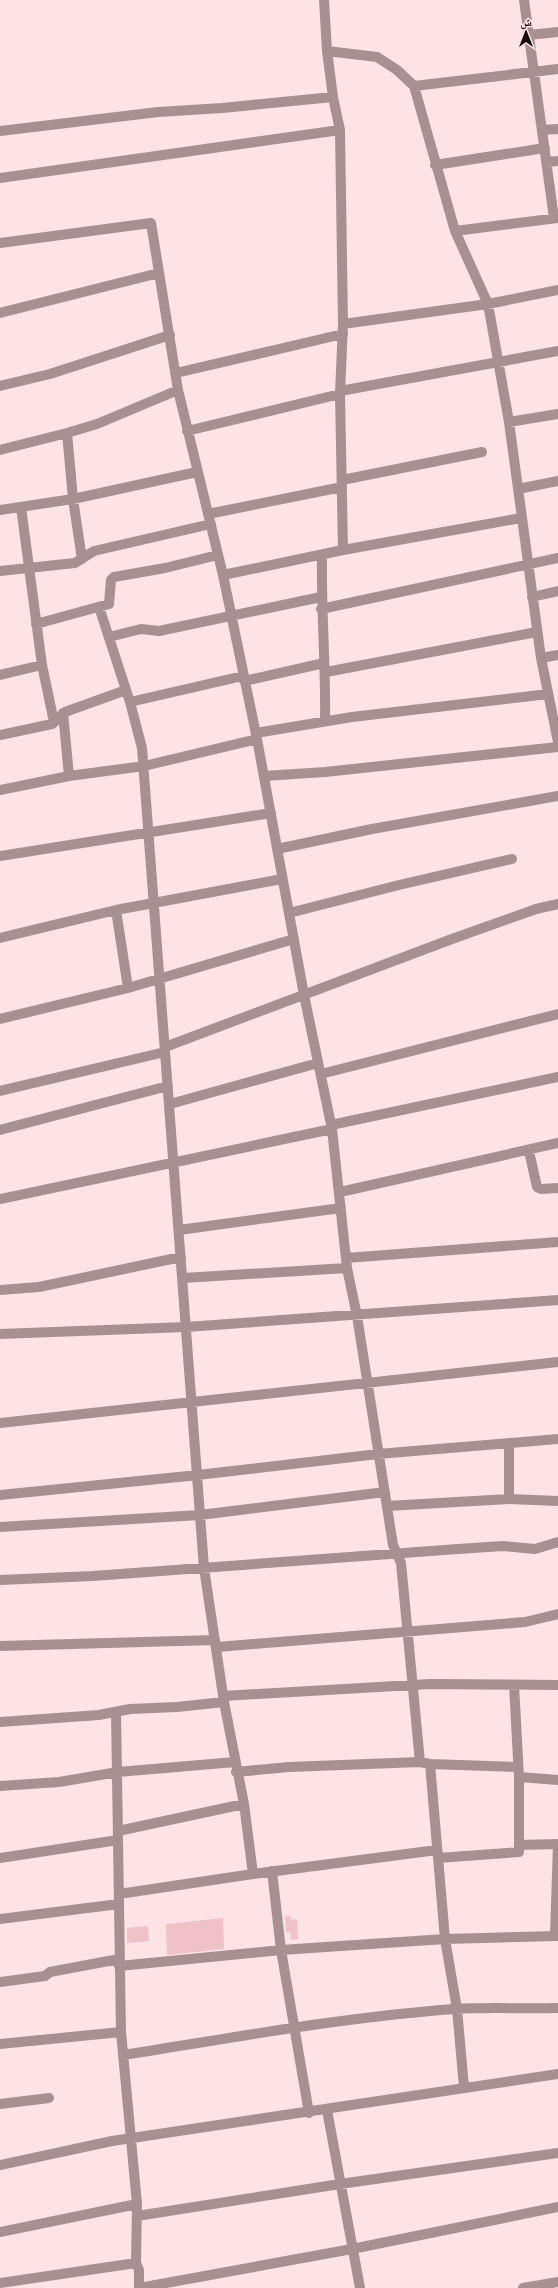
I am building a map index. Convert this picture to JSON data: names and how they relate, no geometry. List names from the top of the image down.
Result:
{
  "north": "top"
}
